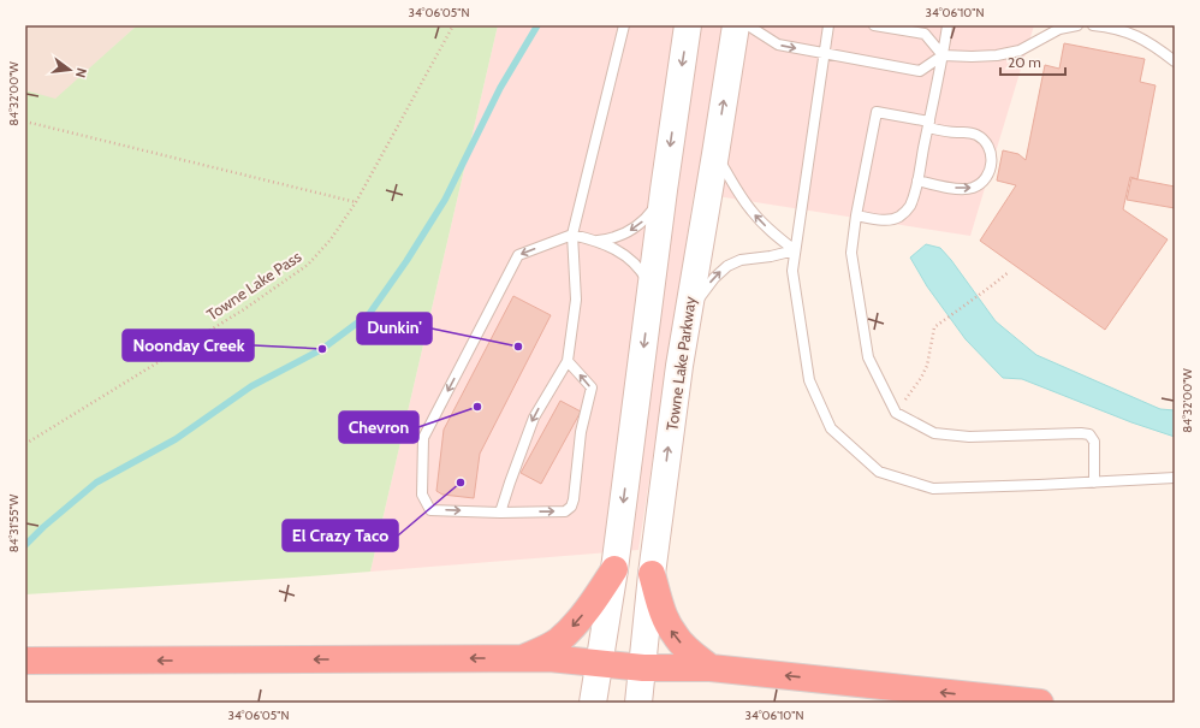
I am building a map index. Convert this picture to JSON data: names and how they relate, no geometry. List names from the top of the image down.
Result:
{
  "streets": {
    "main road": ["Towne Lake Parkway"],
    "path": ["Towne Lake Pass"]
  },
  "places": [
    "Dunkin'",
    "Noonday Creek",
    "Chevron",
    "El Crazy Taco"
  ],
  "scale_bar": "20 m",
  "north": "right",
  "coordinates": [
    "34°06'05\"N",
    "34°06'10\"N",
    "84°32'00\"W",
    "84°31'55\"W"
  ]
}
